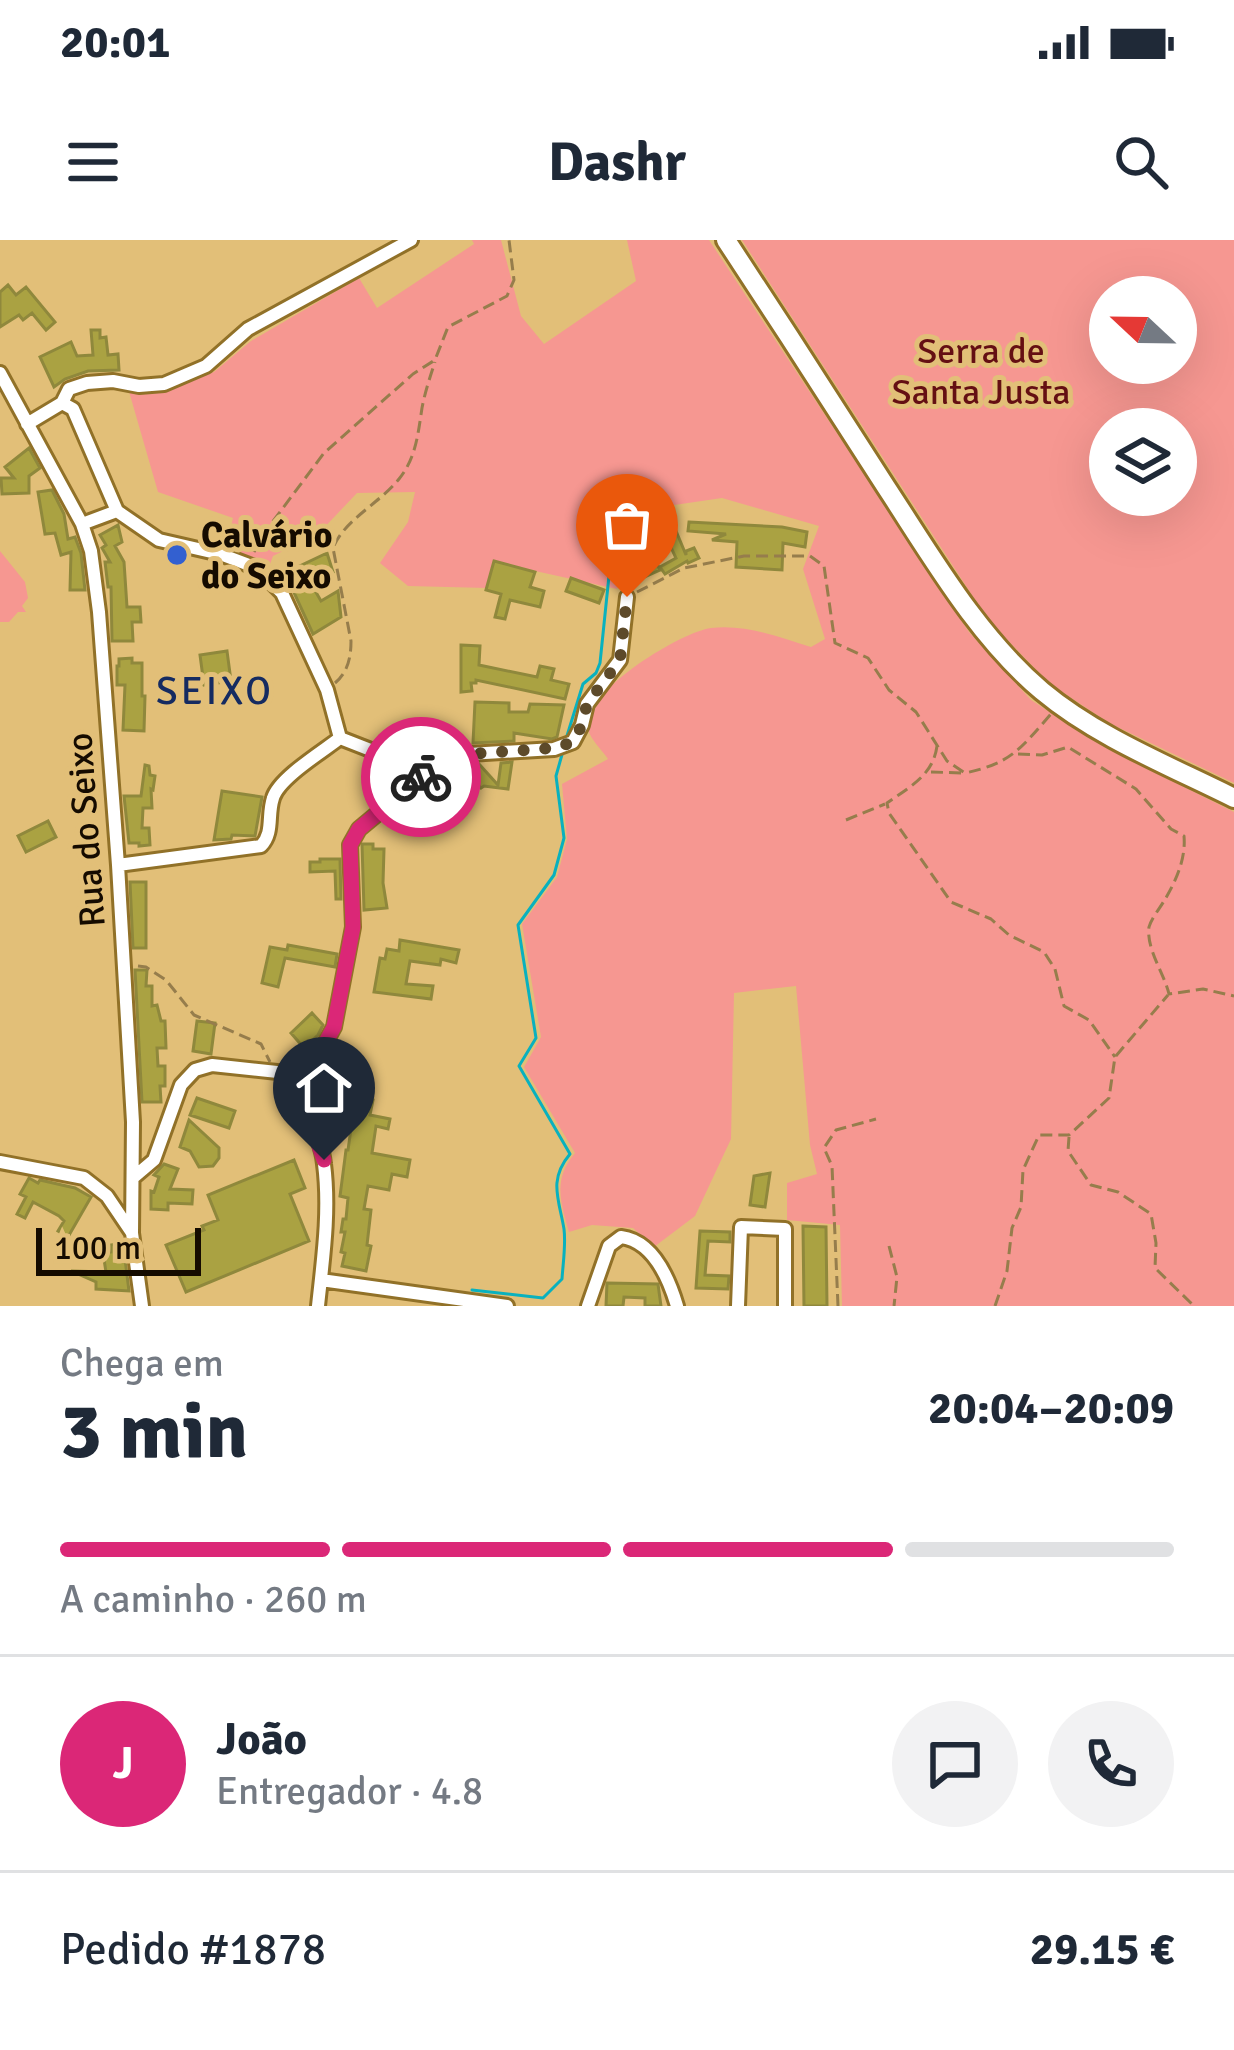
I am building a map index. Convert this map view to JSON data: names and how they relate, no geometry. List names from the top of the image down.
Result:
{
  "streets": {
    "street": ["Rua do Seixo"]
  },
  "districts": ["SEIXO"],
  "parks": ["Serra de Santa Justa"],
  "places": ["Calvário do Seixo"],
  "scale_bar": "100 m",
  "north": "left",
  "page": {
    "status": "20:01",
    "header": "Dashr",
    "scale": "100 m",
    "heading": ["3 min", "Chega em", "20:04–20:09"],
    "panel": [
      "João",
      "Entregador · 4.8",
      "Pedido #1878",
      "29.15 €"
    ],
    "bar": "A caminho · 260 m",
    "round": "J"
  }
}
